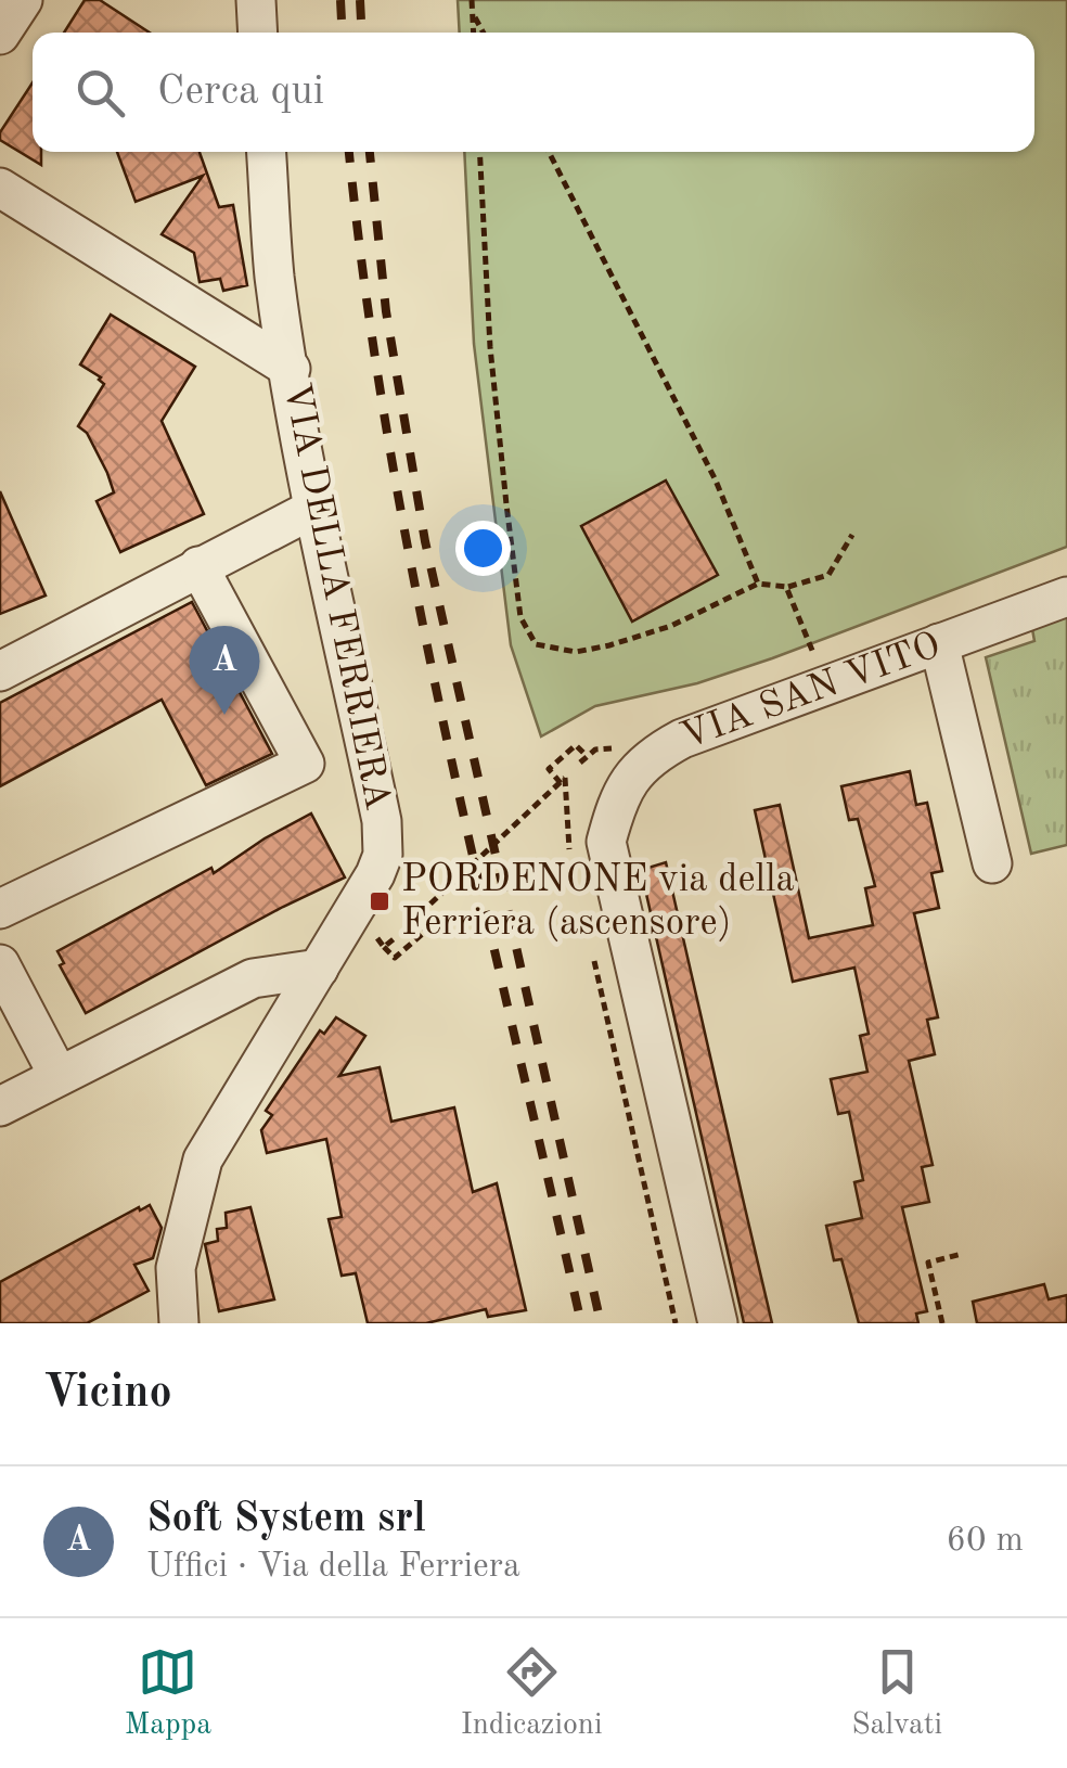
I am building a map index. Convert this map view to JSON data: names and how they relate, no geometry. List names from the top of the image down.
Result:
{
  "streets": {
    "street": ["VIA DELLA FERRIERA", "VIA SAN VITO"]
  },
  "places": {
    "transit": ["PORDENONE via della Ferriera (ascensore)"]
  },
  "page": {
    "search": "Cerca qui",
    "pins": "A",
    "heading": "Vicino",
    "list": [
      {
        "mark": "A",
        "name": "Soft System srl",
        "note": "Uffici · Via della Ferriera",
        "value": "60 m"
      }
    ],
    "nav": ["Mappa", "Indicazioni", "Salvati"]
  }
}
